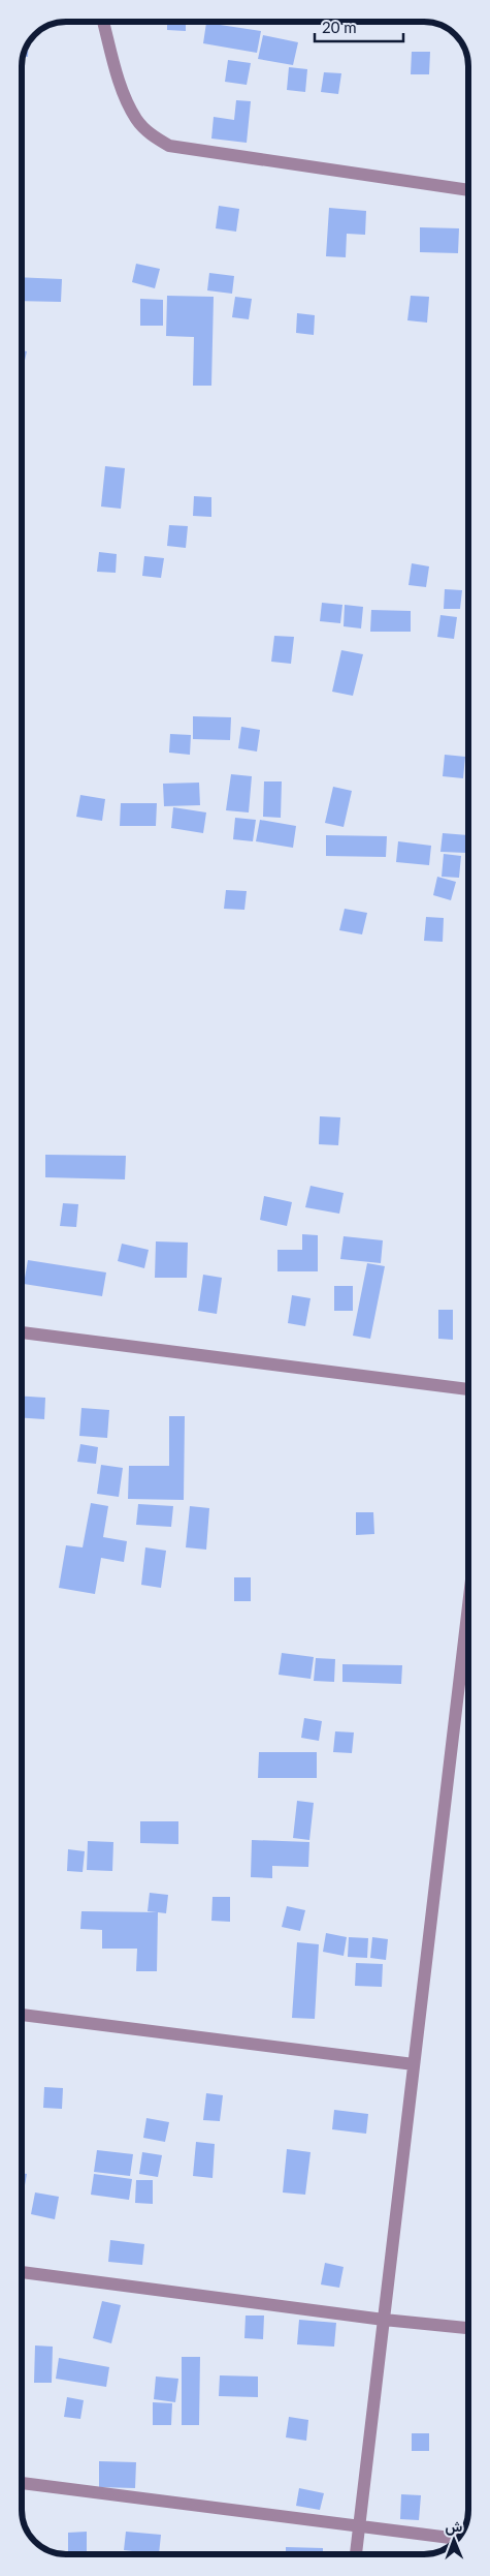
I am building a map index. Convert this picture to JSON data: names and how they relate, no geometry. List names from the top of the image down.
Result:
{
  "scale_bar": "20 m",
  "north": "top"
}
